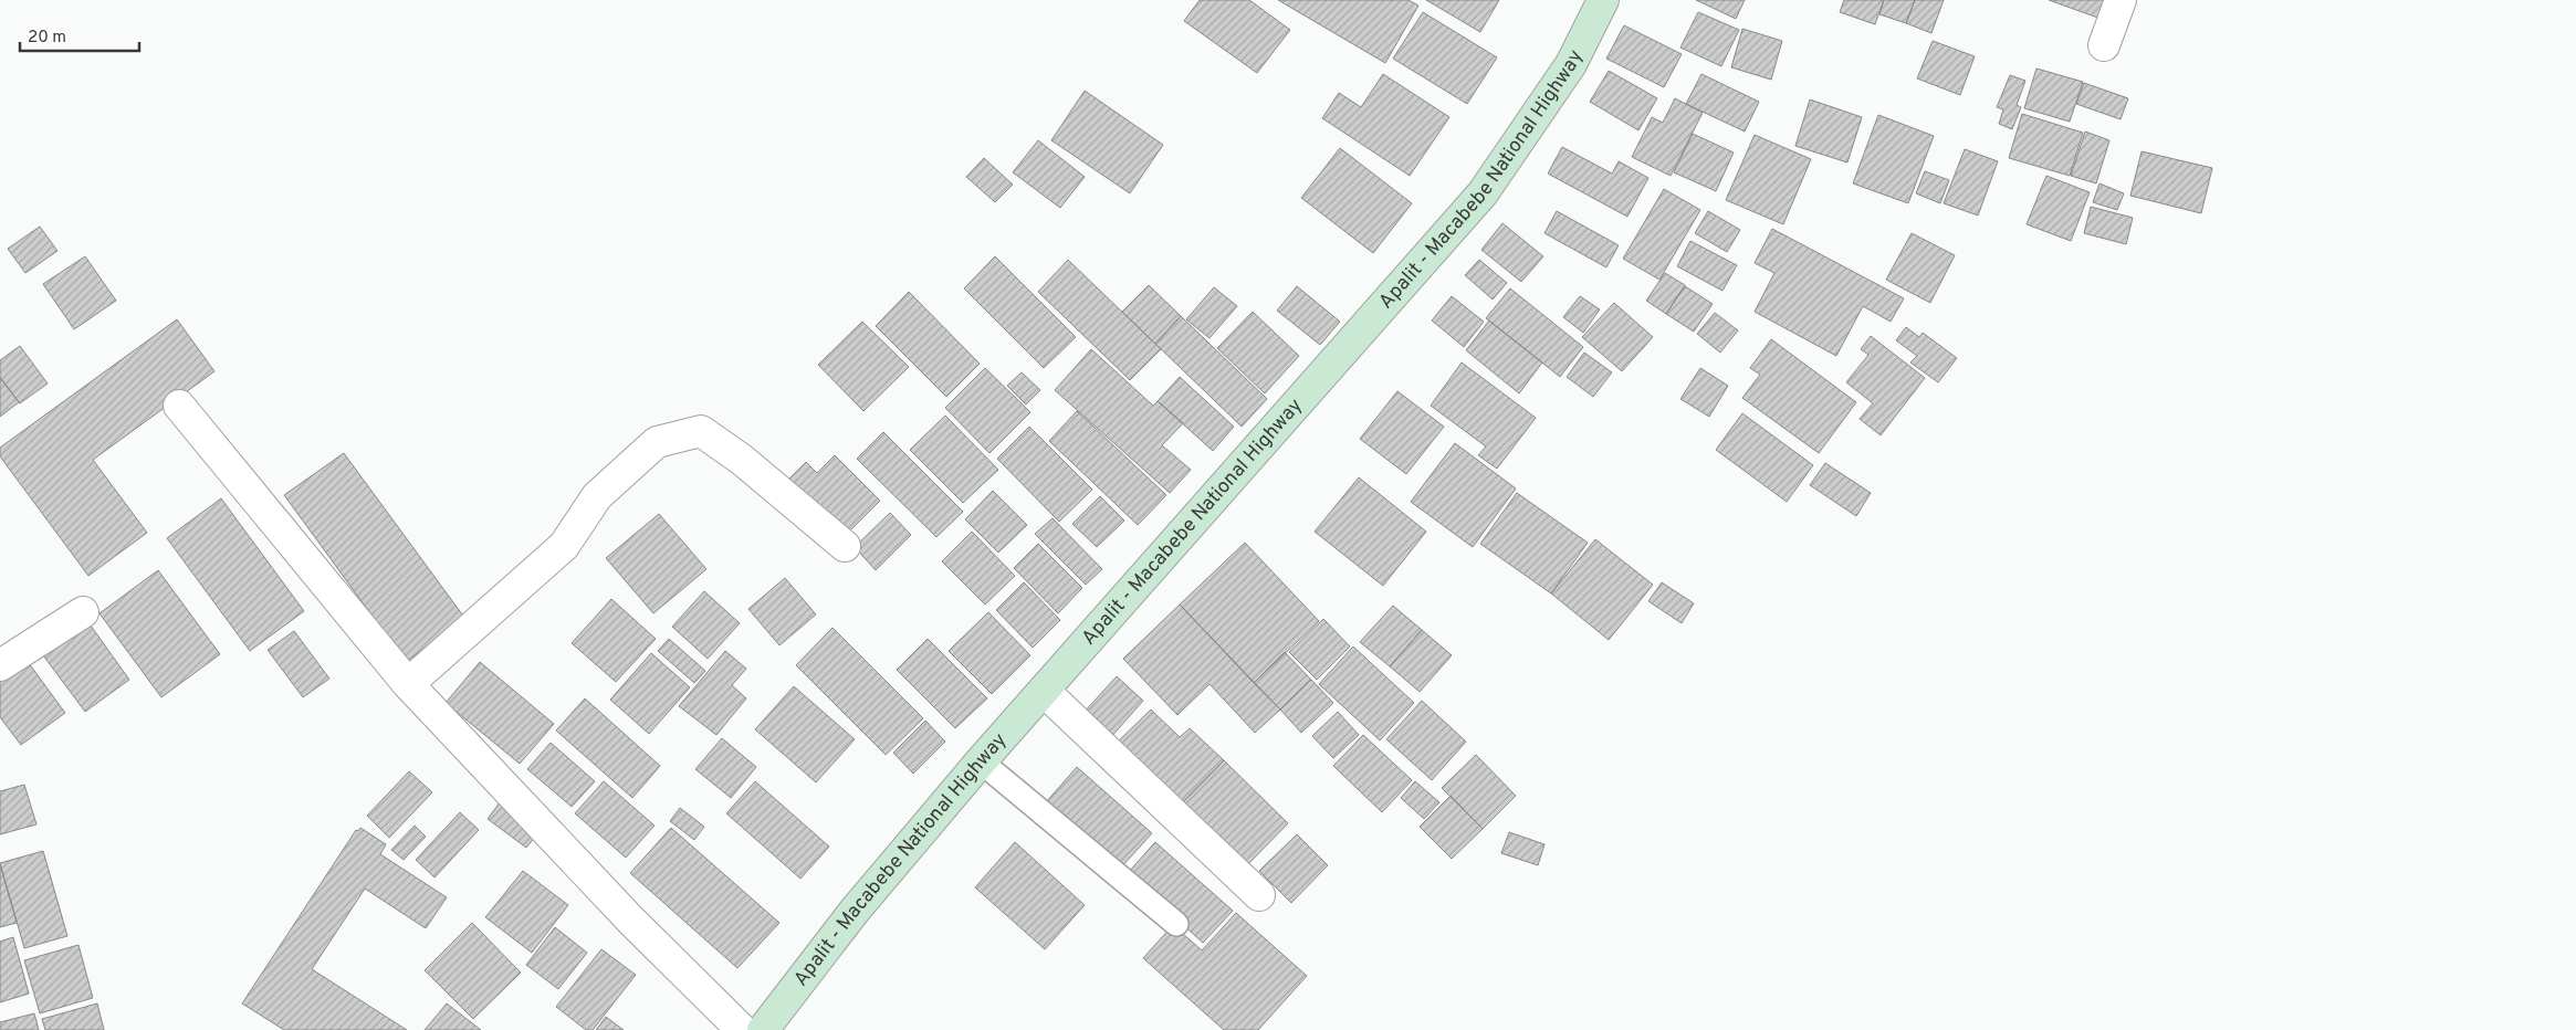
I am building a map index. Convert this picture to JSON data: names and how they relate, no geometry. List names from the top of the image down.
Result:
{
  "streets": {
    "main road": ["Apalit - Macabebe National Highway"]
  },
  "scale_bar": "20 m"
}
